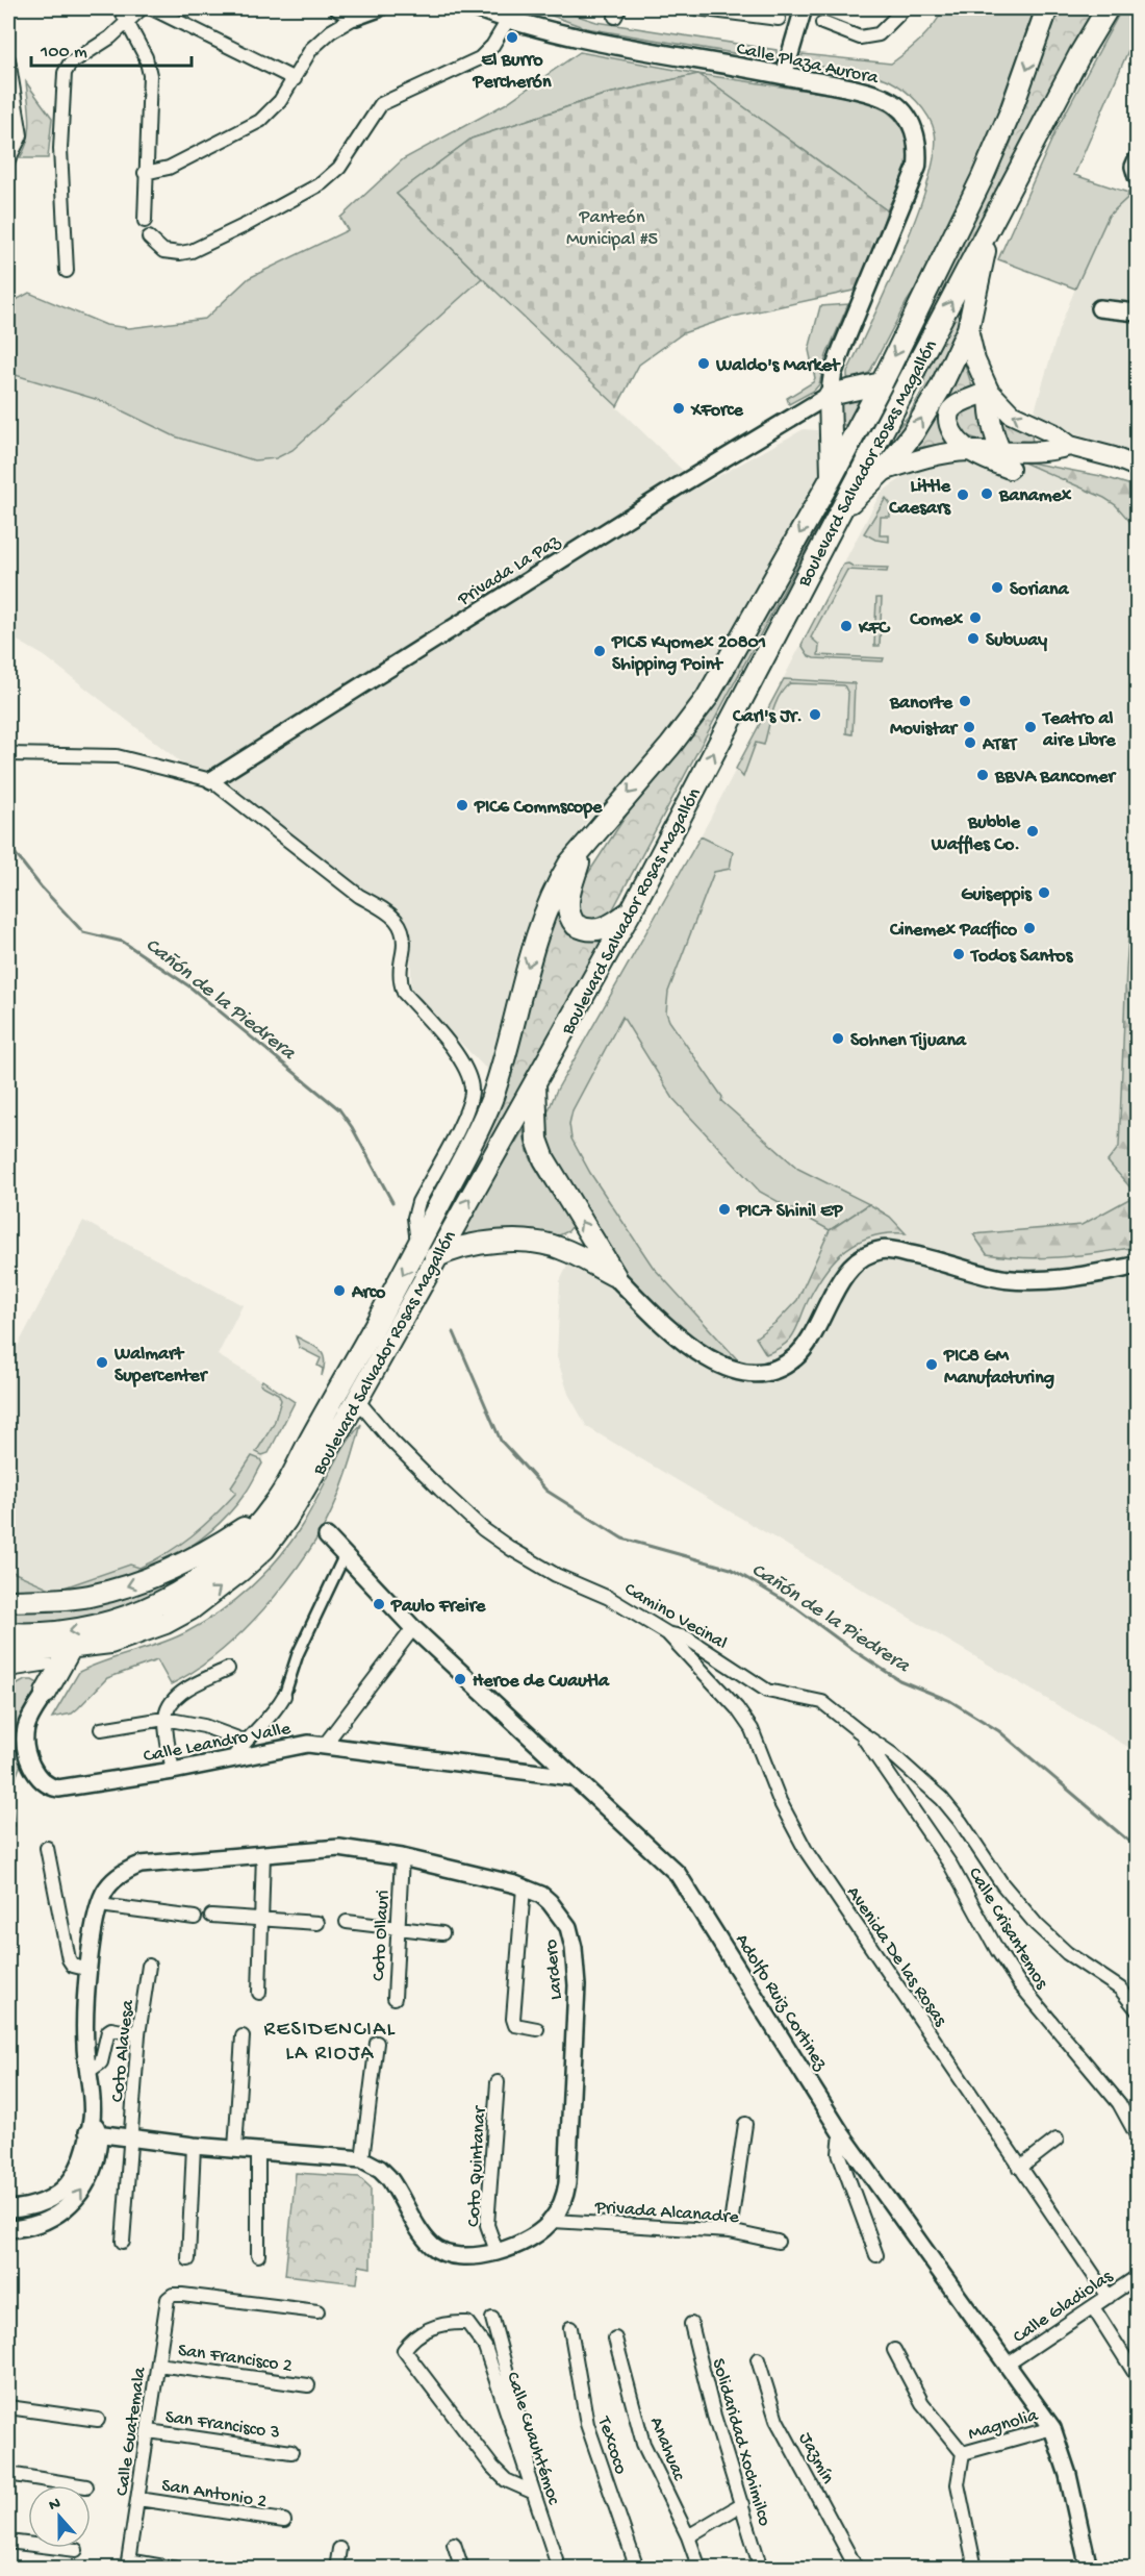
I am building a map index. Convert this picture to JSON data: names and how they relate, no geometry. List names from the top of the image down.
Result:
{
  "streets": {
    "highway": ["Boulevard Salvador Rosas Magallón"],
    "main road": ["Calle Plaza Aurora"],
    "street": [
      "Privada La Paz",
      "Camino Vecinal",
      "Calle Leandro Valle",
      "Calle Crisantemos",
      "Coto Ollauri",
      "Avenida De las Rosas",
      "Lardero",
      "Adolfo Ruiz Cortinez",
      "Coto Alavesa",
      "Coto Quintanar",
      "Privada Alcanadre",
      "Calle Gladiolas",
      "San Francisco 2",
      "San Francisco 3",
      "Magnolia",
      "Calle Guatemala",
      "Calle Cuauhtémoc",
      "Solidaridad Xochimilco",
      "Texcoco",
      "Anahuac",
      "Jazmín",
      "San Antonio 2"
    ]
  },
  "crossings": [
    ["Calle Plaza Aurora", "Privada La Paz"],
    ["Boulevard Salvador Rosas Magallón", "Camino Vecinal"],
    ["Camino Vecinal", "Calle Crisantemos"],
    ["Camino Vecinal", "Avenida De las Rosas"],
    ["Calle Leandro Valle", "Adolfo Ruiz Cortinez"],
    ["Coto Ollauri", "Lardero"],
    ["Avenida De las Rosas", "Calle Gladiolas"],
    ["Lardero", "Privada Alcanadre"],
    ["Adolfo Ruiz Cortinez", "Calle Gladiolas"],
    ["Adolfo Ruiz Cortinez", "Magnolia"],
    ["San Francisco 2", "Calle Guatemala"],
    ["San Francisco 3", "Calle Guatemala"],
    ["Calle Guatemala", "San Antonio 2"]
  ],
  "districts": ["RESIDENCIAL LA RIOJA"],
  "water": ["Cañón de la Piedrera"],
  "parks": ["Panteón Municipal #5"],
  "places": [
    "El Burro Percherón",
    "Waldo's Market",
    "XForce",
    "Banamex",
    "Little Caesars",
    "Soriana",
    "Comex",
    "KFC",
    "Subway",
    "PIC5 Kyomex 20801 Shipping Point",
    "Banorte",
    "Carl's Jr.",
    "Movistar",
    "Teatro al aire Libre",
    "AT&T",
    "BBVA Bancomer",
    "PIC6 Commscope",
    "Bubble Waffles Co.",
    "Guiseppis",
    "Cinemex Pacífico",
    "Todos Santos",
    "Sohnen Tijuana",
    "PIC7 Shinil EP",
    "Arco",
    "Walmart Supercenter",
    "PIC8 GM Manufacturing",
    "Paulo Freire",
    "Heroe de Cuautla"
  ],
  "scale_bar": "100 m",
  "north": "top"
}
